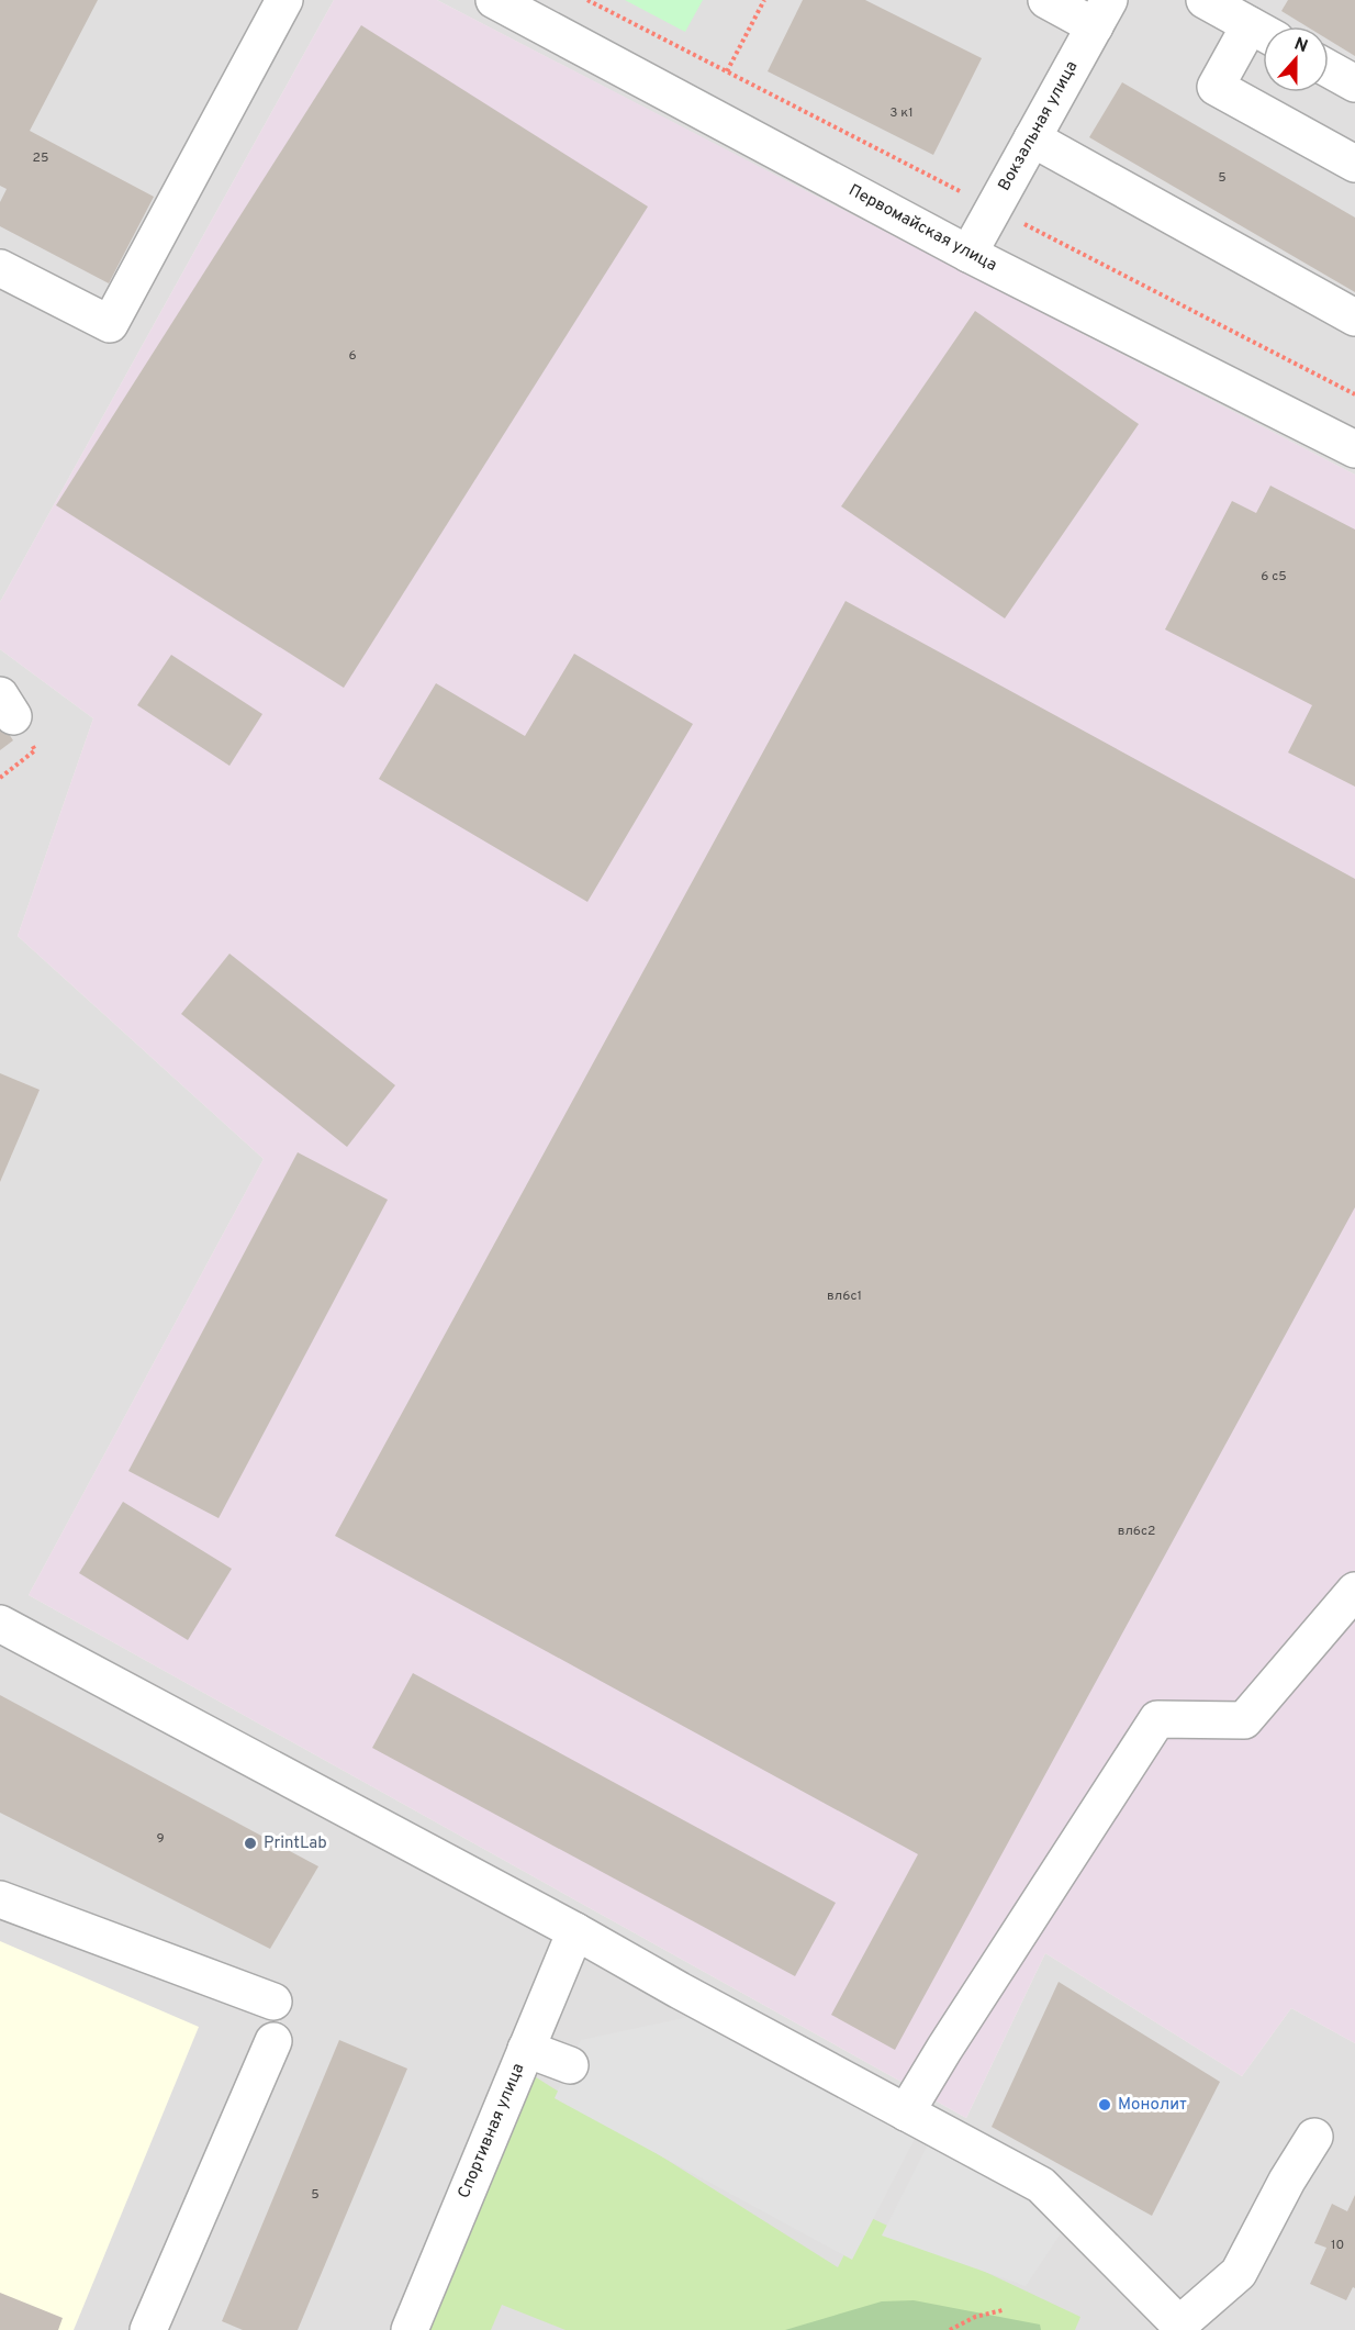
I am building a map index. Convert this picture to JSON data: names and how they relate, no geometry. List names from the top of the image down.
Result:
{
  "streets": {
    "street": ["Вокзальная улица", "Первомайская улица", "Спортивная улица"]
  },
  "crossings": [
    ["Вокзальная улица", "Первомайская улица"]
  ],
  "places": ["PrintLab", "Монолит"],
  "house_numbers": [
    "3 к1",
    "25",
    "5",
    "6",
    "6 с5",
    "вл6с1",
    "вл6с2",
    "9",
    "5",
    "10"
  ],
  "north": "top"
}
